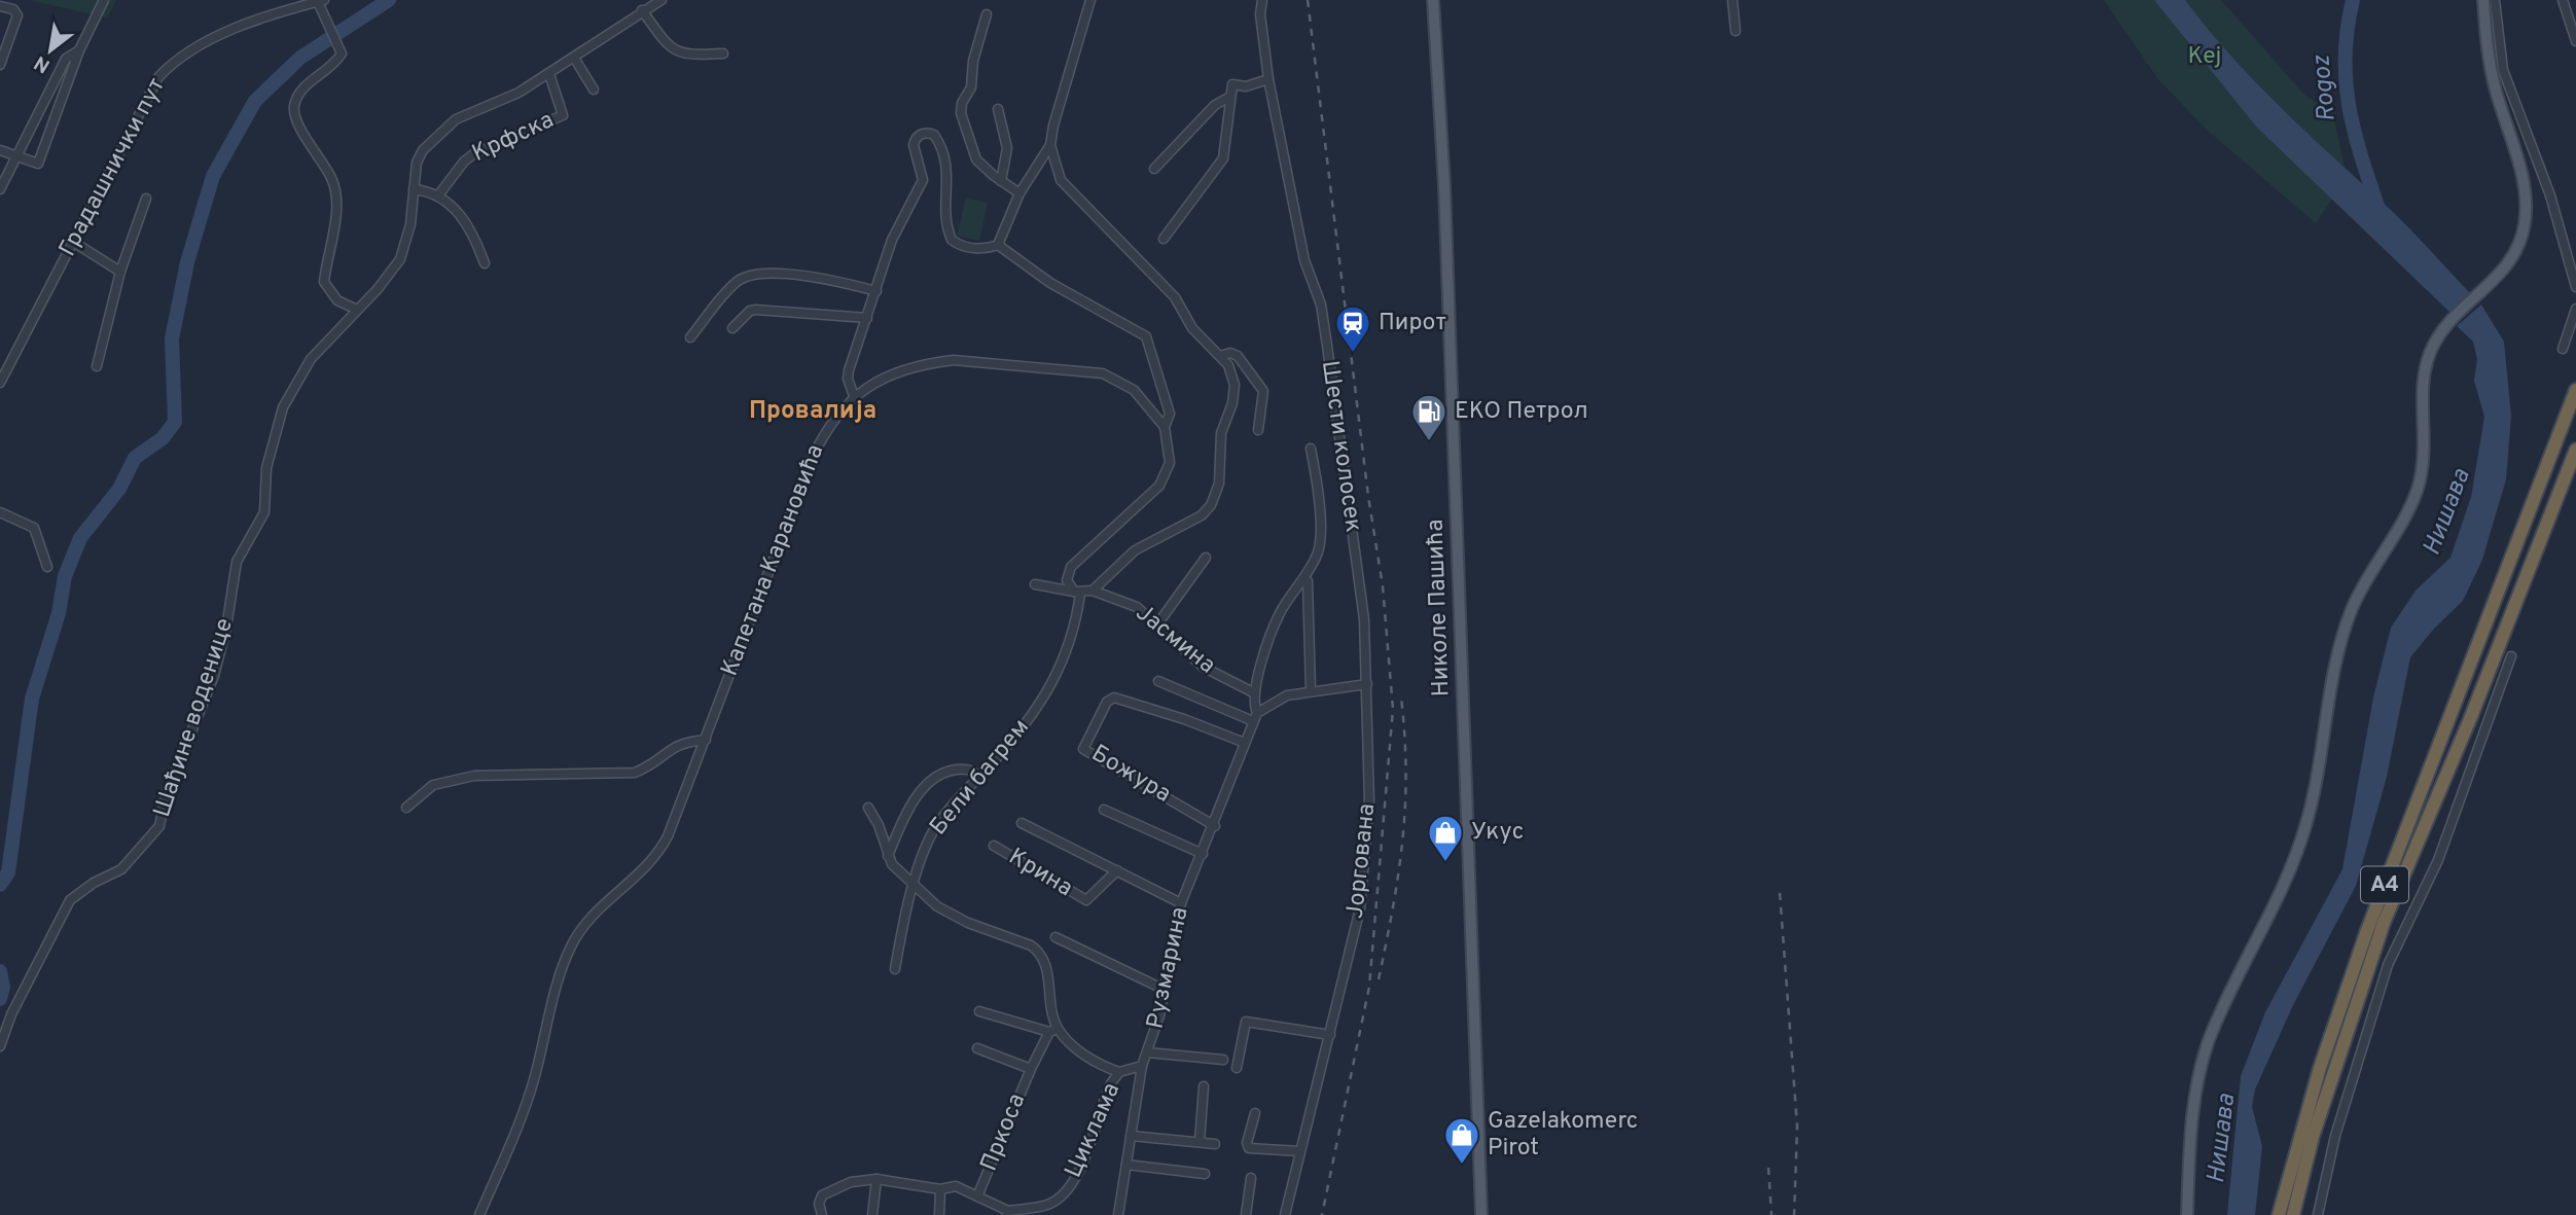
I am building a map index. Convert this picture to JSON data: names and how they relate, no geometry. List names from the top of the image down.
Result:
{
  "streets": {
    "highway": ["A4"],
    "main road": ["Николе Пашића"],
    "street": [
      "Крфска",
      "Градашнички пут",
      "Шести колосек",
      "Капетана Карановића",
      "Јасмина",
      "Шађине воденице",
      "Божура",
      "Бели багрем",
      "Јоргована",
      "Крина",
      "Рузмарина",
      "Циклама",
      "Пркоса"
    ]
  },
  "crossings": [
    ["Крфска", "Шађине воденице"],
    ["Шести колосек", "Јоргована"],
    ["Капетана Карановића", "Бели багрем"],
    ["Јасмина", "Рузмарина"],
    ["Божура", "Рузмарина"],
    ["Крина", "Рузмарина"],
    ["Рузмарина", "Циклама"]
  ],
  "districts": ["Провалија"],
  "water": ["Rogoz", "Нишава"],
  "parks": ["Кеј"],
  "places": {
    "station": ["Пирот"],
    "fuel station": ["ЕКО Петрол"],
    "shop": ["Укус", "Gazelakomerc Pirot"]
  },
  "north": "bottom left"
}
